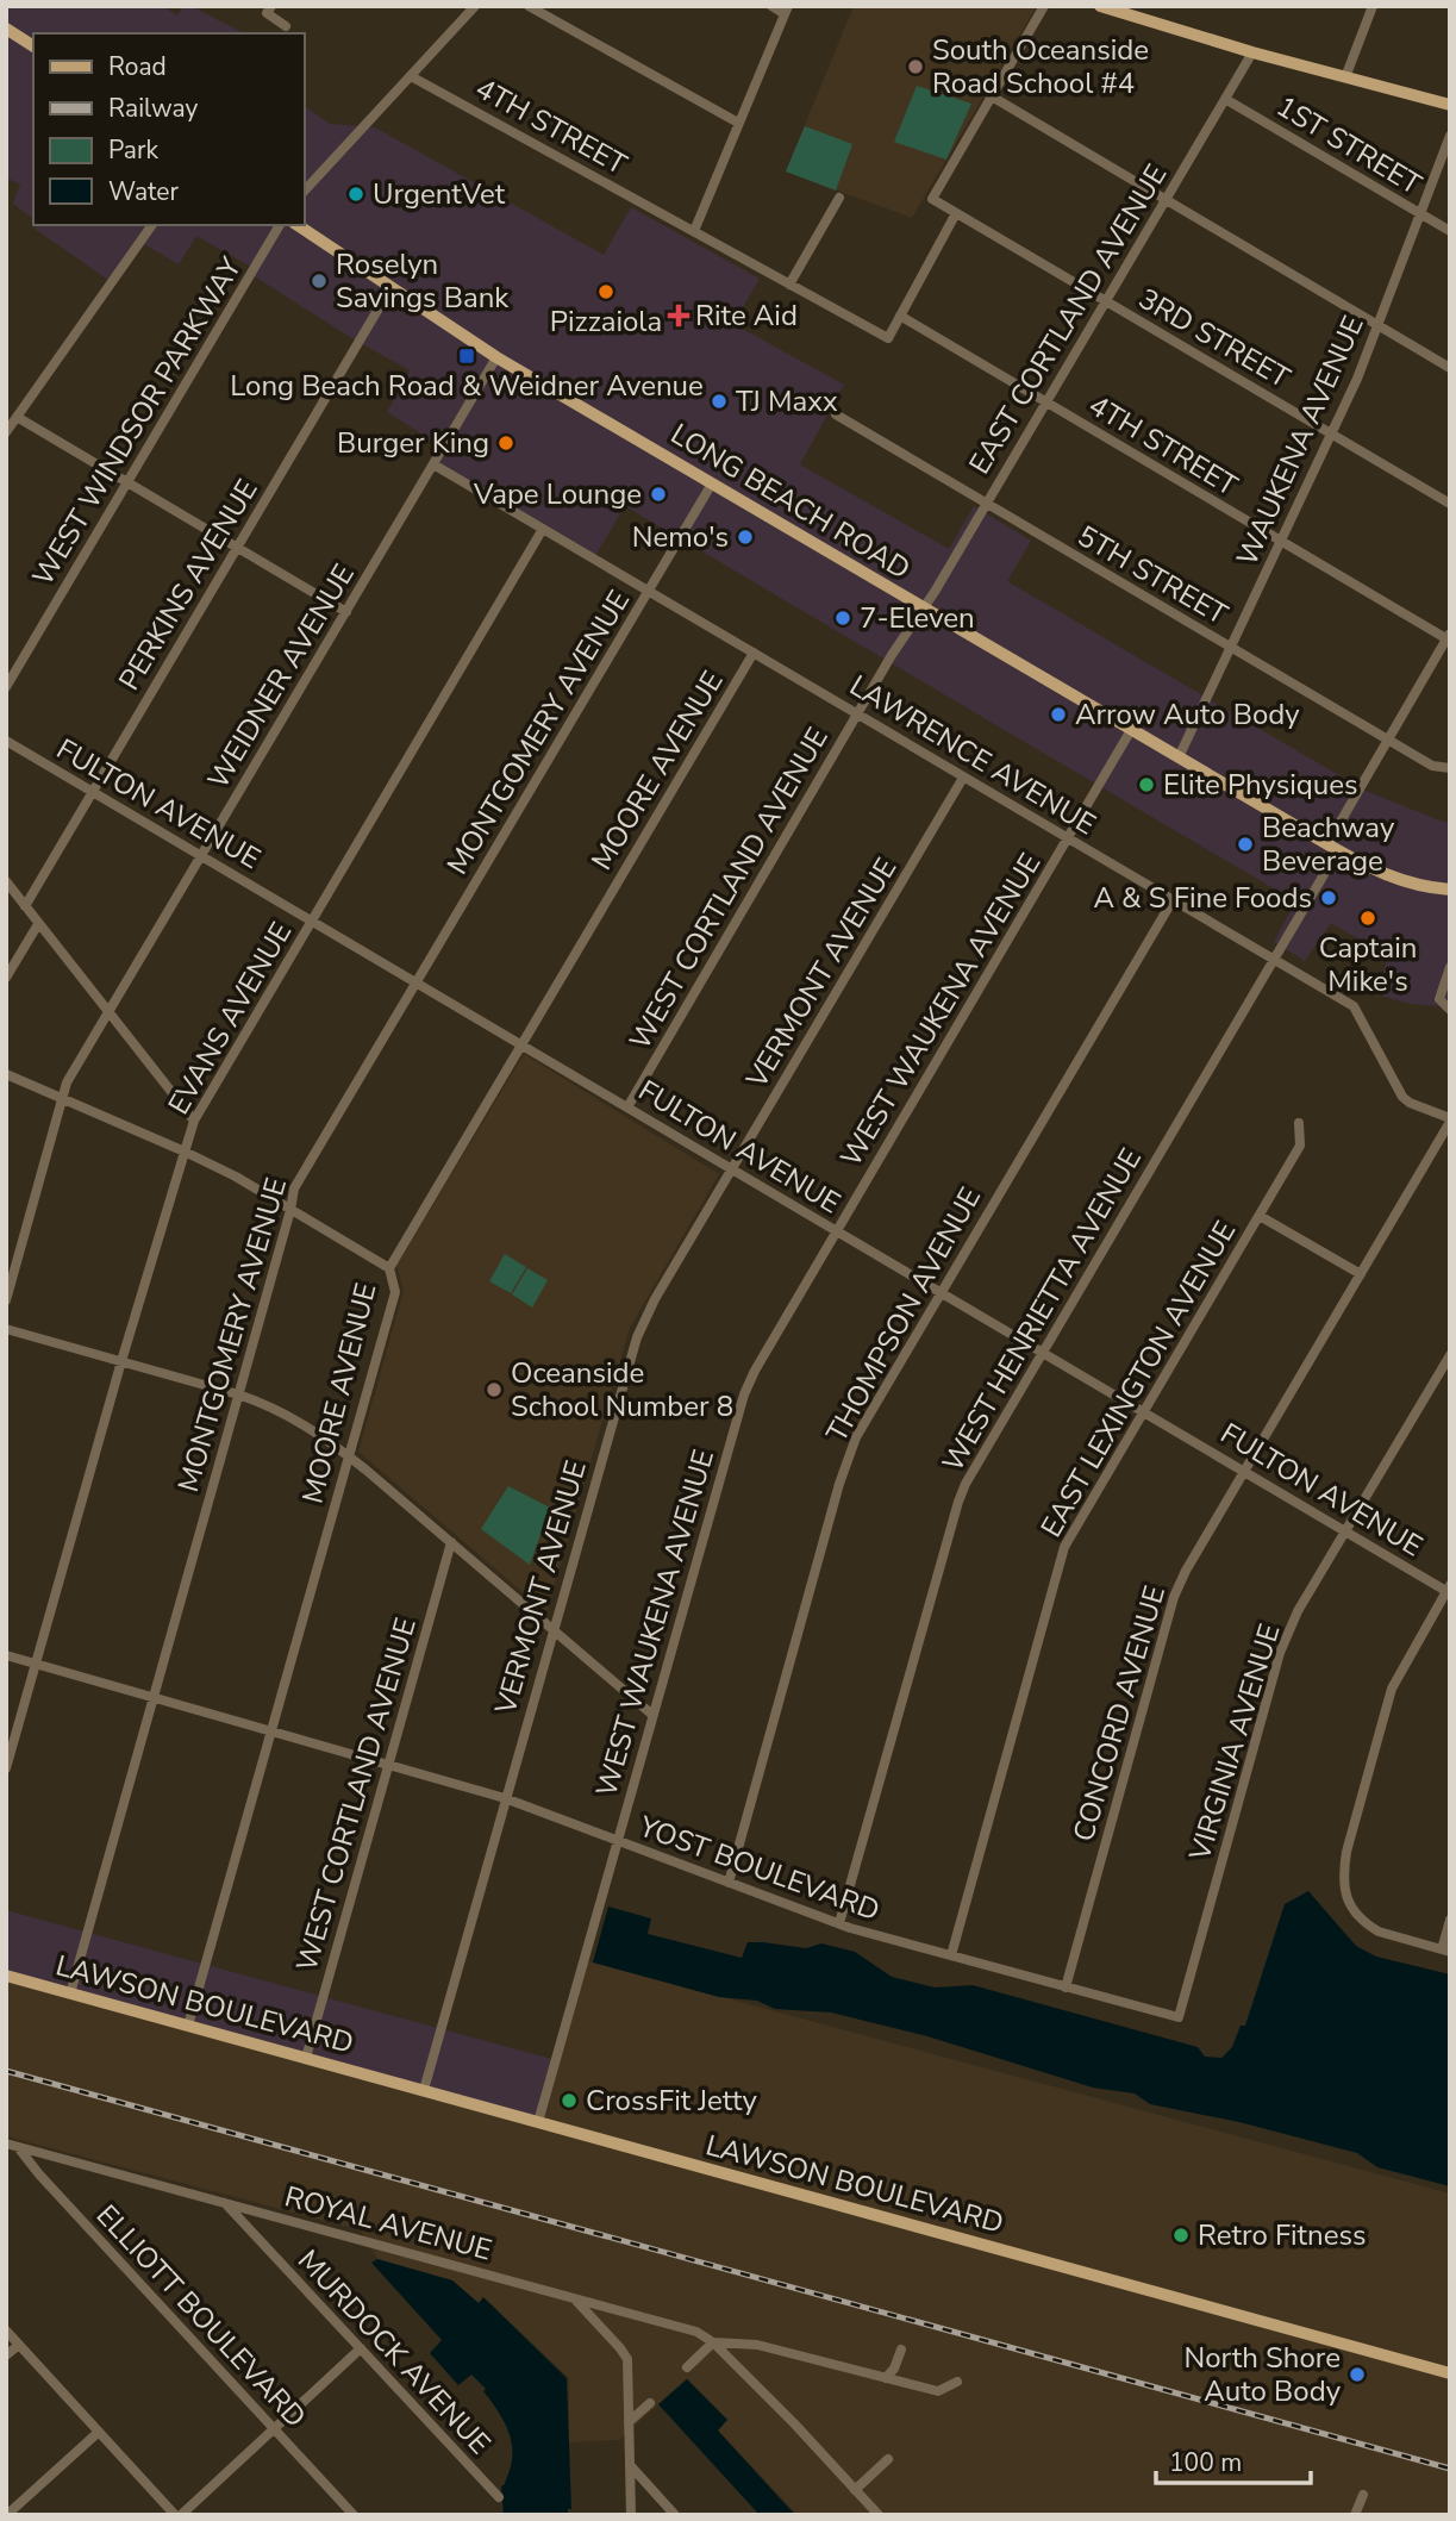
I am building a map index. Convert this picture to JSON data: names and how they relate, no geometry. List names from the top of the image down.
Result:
{
  "streets": {
    "main road": ["LONG BEACH ROAD", "LAWSON BOULEVARD"],
    "street": [
      "4TH STREET",
      "1ST STREET",
      "EAST CORTLAND AVENUE",
      "3RD STREET",
      "WEST WINDSOR PARKWAY",
      "WAUKENA AVENUE",
      "5TH STREET",
      "PERKINS AVENUE",
      "WEIDNER AVENUE",
      "MONTGOMERY AVENUE",
      "LAWRENCE AVENUE",
      "MOORE AVENUE",
      "FULTON AVENUE",
      "WEST CORTLAND AVENUE",
      "VERMONT AVENUE",
      "WEST WAUKENA AVENUE",
      "EVANS AVENUE",
      "WEST HENRIETTA AVENUE",
      "THOMPSON AVENUE",
      "EAST LEXINGTON AVENUE",
      "CONCORD AVENUE",
      "VIRGINIA AVENUE",
      "YOST BOULEVARD",
      "ROYAL AVENUE",
      "ELLIOTT BOULEVARD",
      "MURDOCK AVENUE"
    ]
  },
  "crossings": [
    ["4TH STREET", "EAST CORTLAND AVENUE"],
    ["4TH STREET", "WAUKENA AVENUE"],
    ["4TH STREET", "WEST HENRIETTA AVENUE"],
    ["1ST STREET", "EAST CORTLAND AVENUE"],
    ["1ST STREET", "WAUKENA AVENUE"],
    ["EAST CORTLAND AVENUE", "3RD STREET"],
    ["EAST CORTLAND AVENUE", "LONG BEACH ROAD"],
    ["EAST CORTLAND AVENUE", "5TH STREET"],
    ["EAST CORTLAND AVENUE", "WEST CORTLAND AVENUE"],
    ["3RD STREET", "WAUKENA AVENUE"],
    ["WAUKENA AVENUE", "LONG BEACH ROAD"],
    ["WAUKENA AVENUE", "5TH STREET"],
    ["LONG BEACH ROAD", "PERKINS AVENUE"],
    ["LONG BEACH ROAD", "WEIDNER AVENUE"],
    ["LONG BEACH ROAD", "MONTGOMERY AVENUE"],
    ["LONG BEACH ROAD", "WEST CORTLAND AVENUE"],
    ["LONG BEACH ROAD", "WEST WAUKENA AVENUE"],
    ["LONG BEACH ROAD", "WEST HENRIETTA AVENUE"],
    ["5TH STREET", "WEST HENRIETTA AVENUE"],
    ["PERKINS AVENUE", "FULTON AVENUE"],
    ["WEIDNER AVENUE", "LAWRENCE AVENUE"],
    ["WEIDNER AVENUE", "FULTON AVENUE"],
    ["MONTGOMERY AVENUE", "LAWRENCE AVENUE"],
    ["MONTGOMERY AVENUE", "FULTON AVENUE"],
    ["MONTGOMERY AVENUE", "YOST BOULEVARD"],
    ["MONTGOMERY AVENUE", "LAWSON BOULEVARD"],
    ["LAWRENCE AVENUE", "MOORE AVENUE"],
    ["LAWRENCE AVENUE", "WEST CORTLAND AVENUE"],
    ["LAWRENCE AVENUE", "VERMONT AVENUE"],
    ["LAWRENCE AVENUE", "WEST WAUKENA AVENUE"],
    ["LAWRENCE AVENUE", "EVANS AVENUE"],
    ["LAWRENCE AVENUE", "WEST HENRIETTA AVENUE"],
    ["LAWRENCE AVENUE", "THOMPSON AVENUE"],
    ["LAWRENCE AVENUE", "CONCORD AVENUE"],
    ["MOORE AVENUE", "FULTON AVENUE"],
    ["MOORE AVENUE", "YOST BOULEVARD"],
    ["MOORE AVENUE", "LAWSON BOULEVARD"],
    ["FULTON AVENUE", "WEST CORTLAND AVENUE"],
    ["FULTON AVENUE", "VERMONT AVENUE"],
    ["FULTON AVENUE", "WEST WAUKENA AVENUE"],
    ["FULTON AVENUE", "EVANS AVENUE"],
    ["FULTON AVENUE", "WEST HENRIETTA AVENUE"],
    ["FULTON AVENUE", "THOMPSON AVENUE"],
    ["FULTON AVENUE", "EAST LEXINGTON AVENUE"],
    ["FULTON AVENUE", "CONCORD AVENUE"],
    ["FULTON AVENUE", "VIRGINIA AVENUE"],
    ["WEST CORTLAND AVENUE", "YOST BOULEVARD"],
    ["WEST CORTLAND AVENUE", "LAWSON BOULEVARD"],
    ["VERMONT AVENUE", "YOST BOULEVARD"],
    ["VERMONT AVENUE", "LAWSON BOULEVARD"],
    ["WEST WAUKENA AVENUE", "YOST BOULEVARD"],
    ["WEST WAUKENA AVENUE", "LAWSON BOULEVARD"],
    ["EVANS AVENUE", "YOST BOULEVARD"],
    ["WEST HENRIETTA AVENUE", "YOST BOULEVARD"],
    ["THOMPSON AVENUE", "YOST BOULEVARD"],
    ["EAST LEXINGTON AVENUE", "YOST BOULEVARD"],
    ["CONCORD AVENUE", "YOST BOULEVARD"],
    ["VIRGINIA AVENUE", "YOST BOULEVARD"],
    ["ROYAL AVENUE", "ELLIOTT BOULEVARD"],
    ["ROYAL AVENUE", "MURDOCK AVENUE"]
  ],
  "places": {
    "other": [
      "South Oceanside Road School #4",
      "UrgentVet",
      "Roselyn Savings Bank",
      "Pizzaiola",
      "TJ Maxx",
      "Burger King",
      "Vape Lounge",
      "Nemo's",
      "7-Eleven",
      "Arrow Auto Body",
      "Elite Physiques",
      "Beachway Beverage",
      "A & S Fine Foods",
      "Captain Mike's",
      "Oceanside School Number 8",
      "CrossFit Jetty",
      "Retro Fitness",
      "North Shore Auto Body"
    ],
    "health": ["Rite Aid"],
    "transit": ["Long Beach Road & Weidner Avenue"]
  },
  "legend": [
    "Road",
    "Railway",
    "Park",
    "Water"
  ],
  "scale_bar": "100 m"
}
